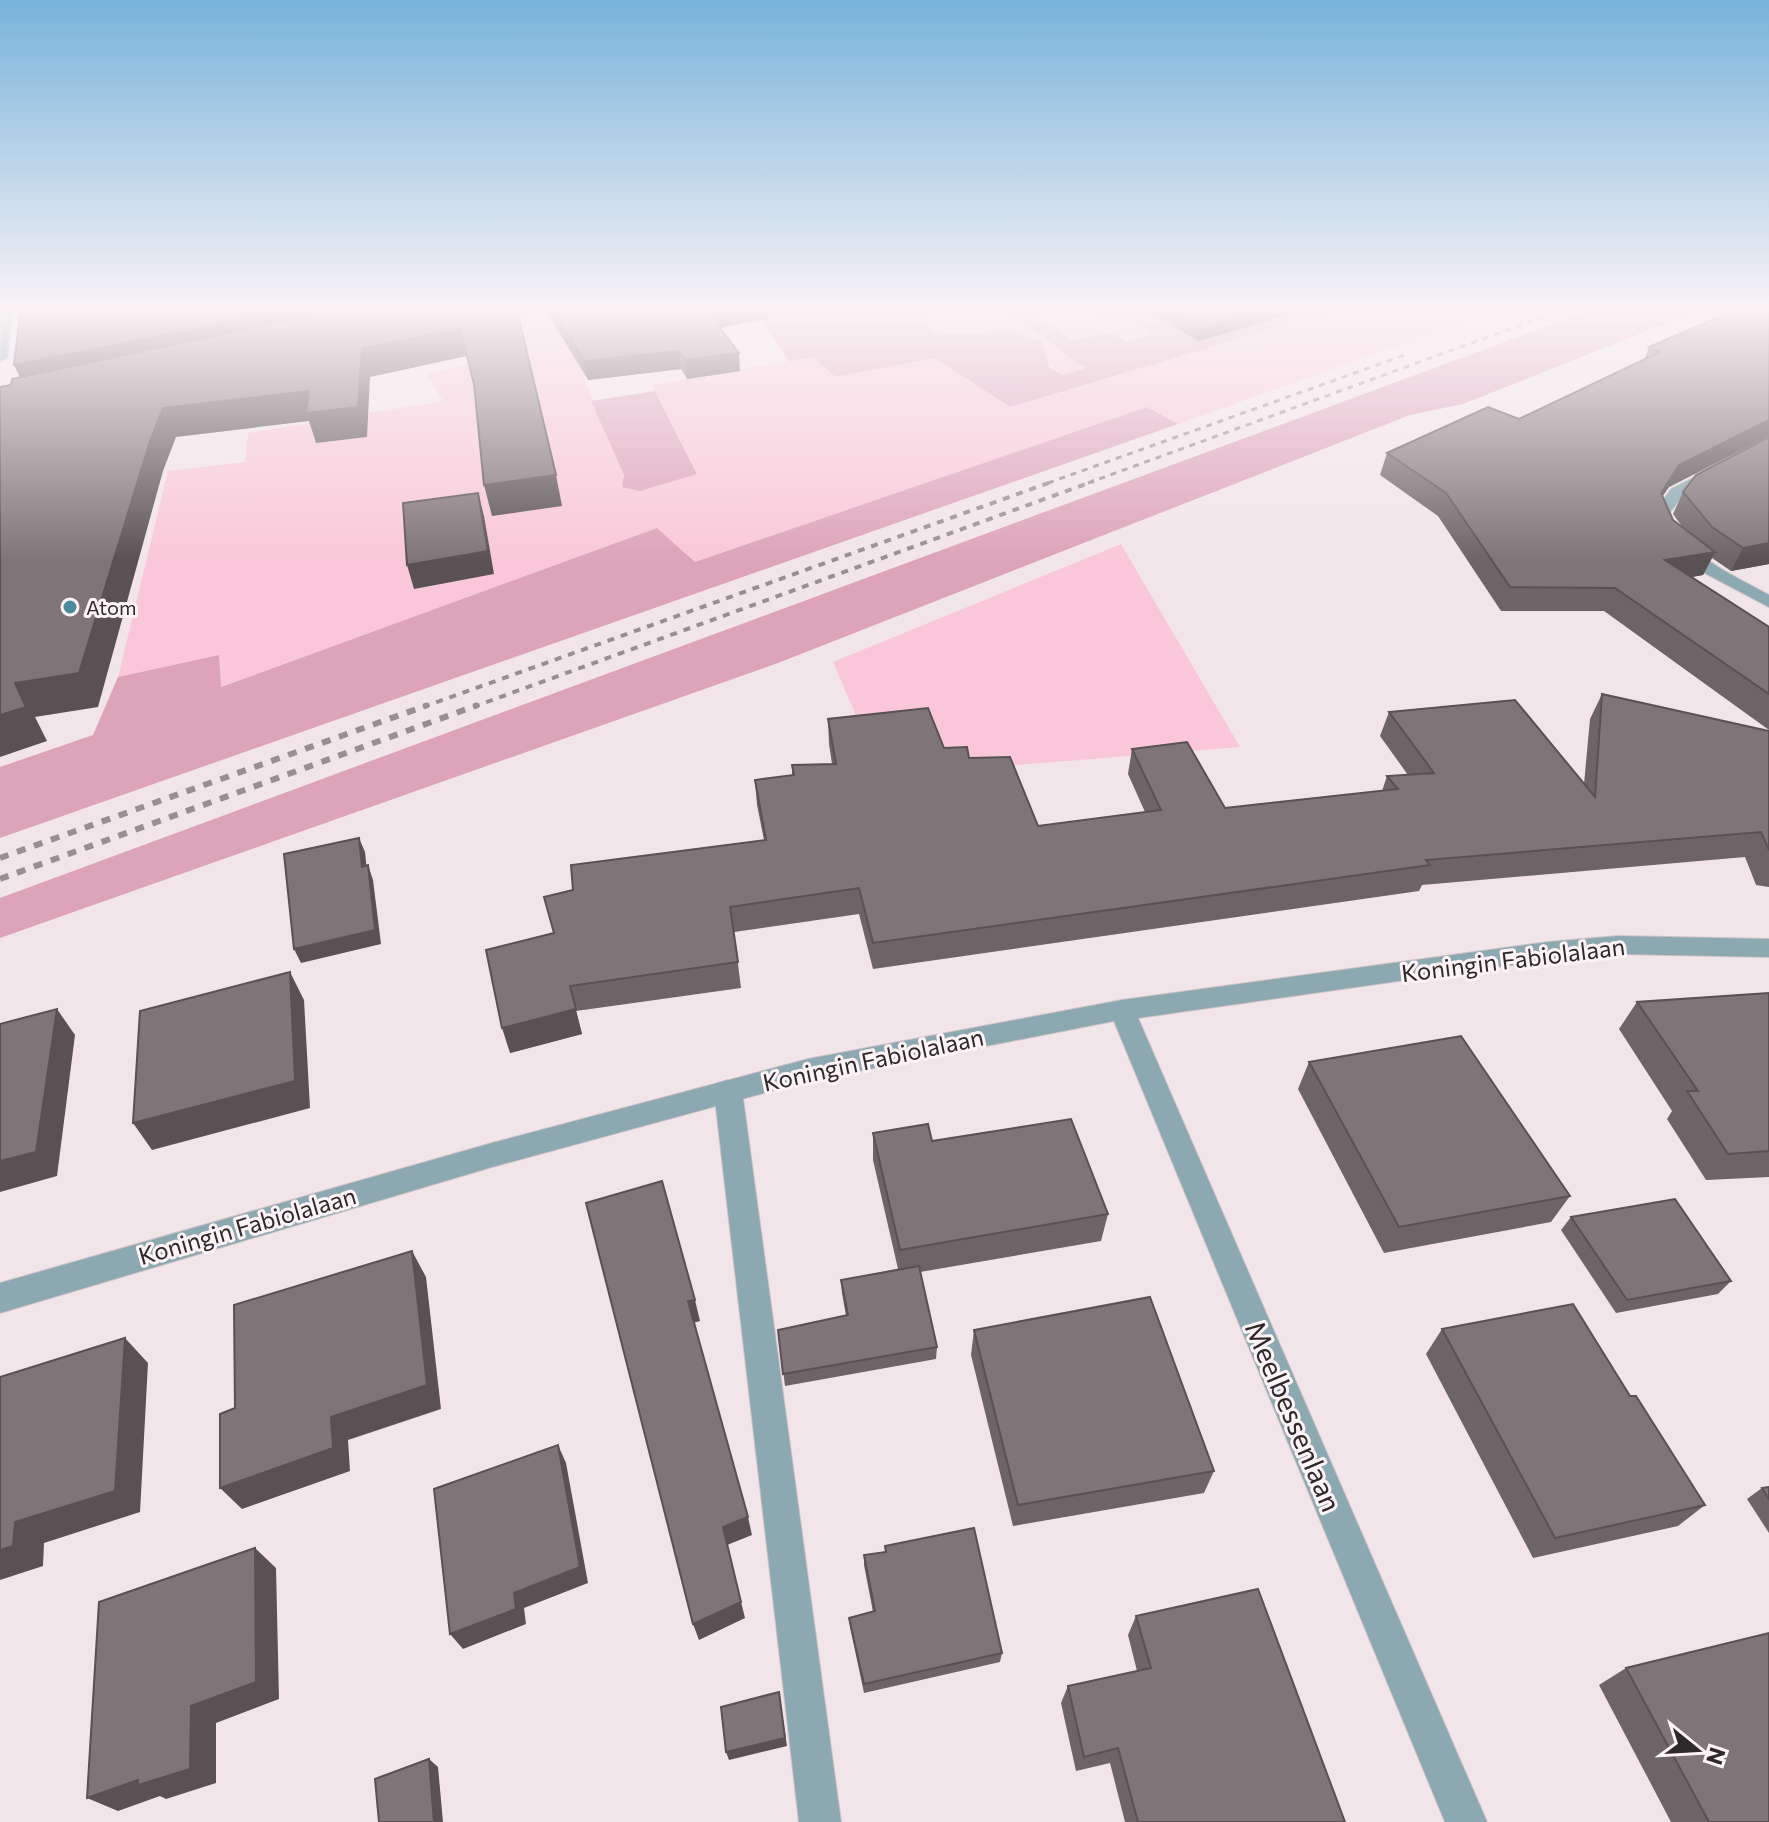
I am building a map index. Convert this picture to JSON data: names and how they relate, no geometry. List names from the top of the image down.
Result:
{
  "streets": {
    "street": ["Koningin Fabiolalaan", "Meelbessenlaan"]
  },
  "crossings": [
    ["Koningin Fabiolalaan", "Meelbessenlaan"]
  ],
  "places": ["Atom"],
  "north": "right"
}
